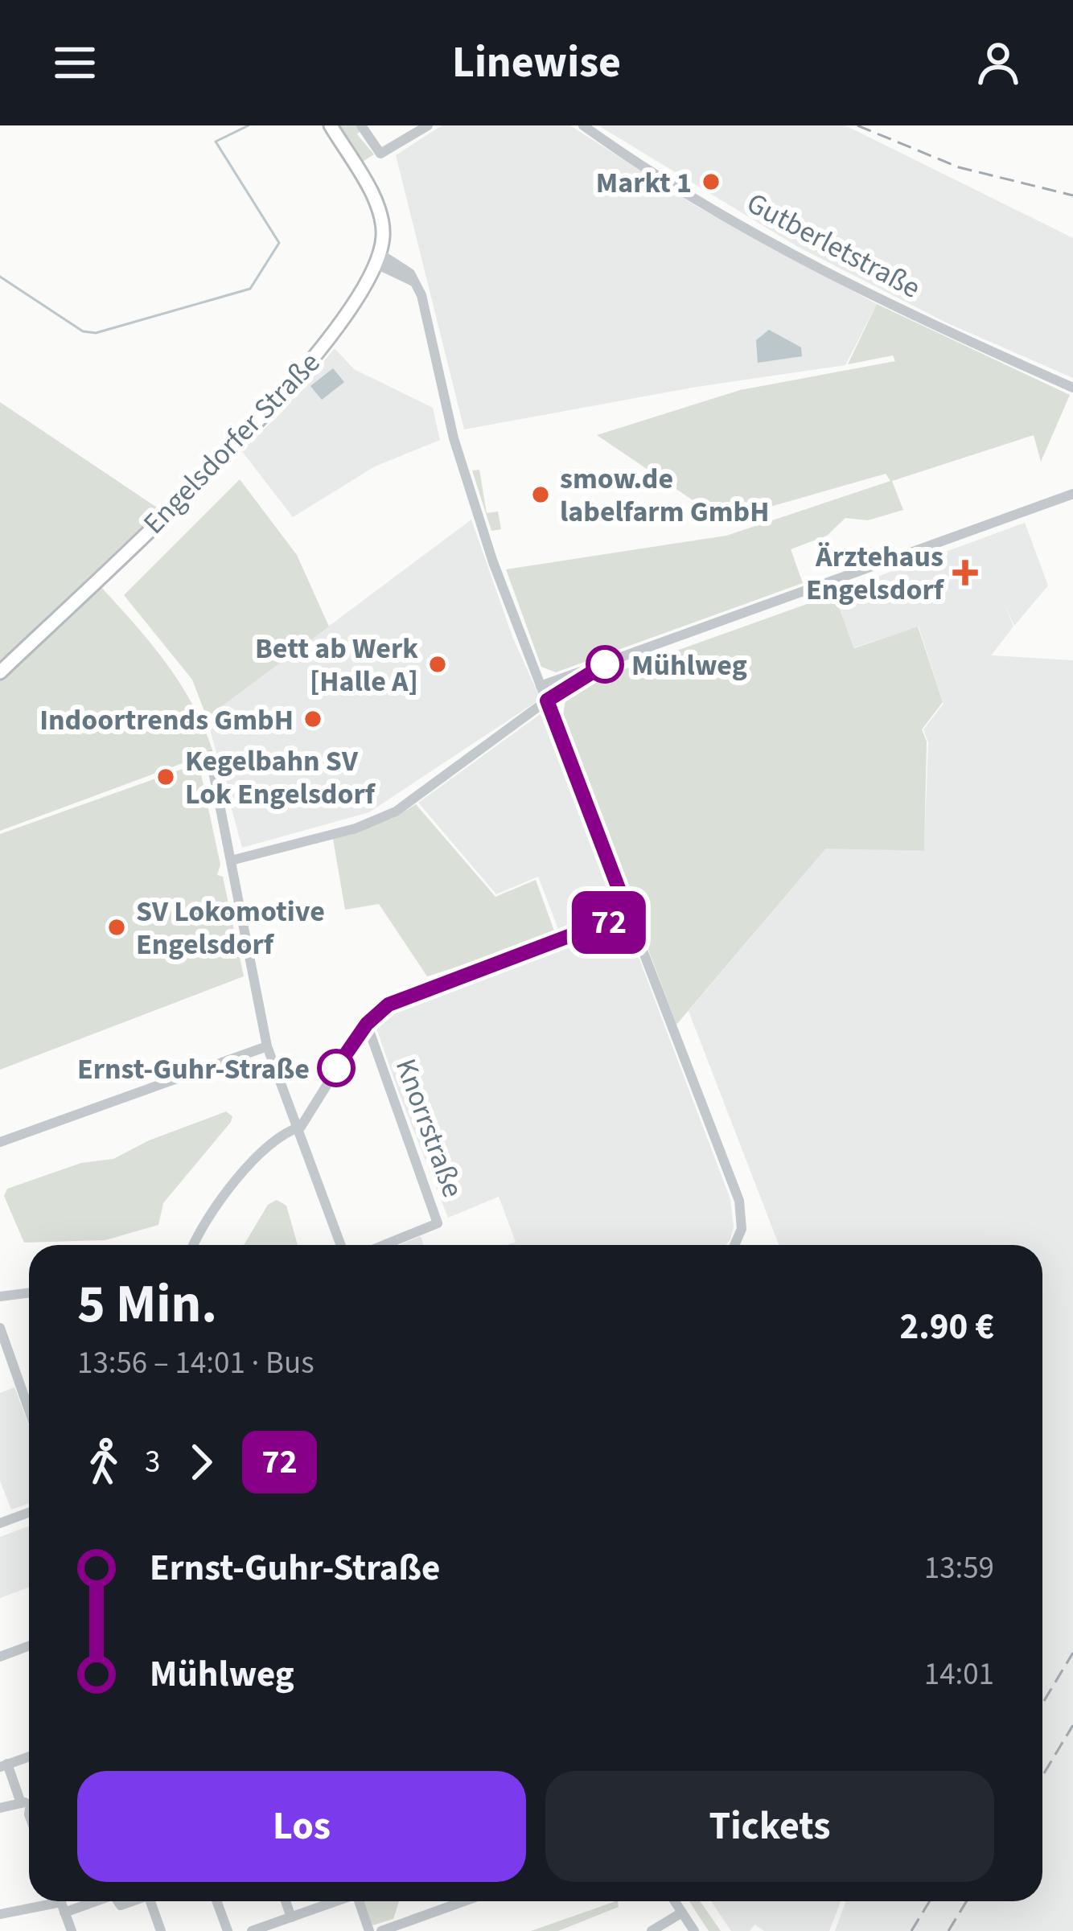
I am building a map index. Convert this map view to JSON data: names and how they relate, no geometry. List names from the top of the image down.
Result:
{
  "streets": {
    "main road": ["Engelsdorfer Straße"],
    "street": ["Gutberletstraße", "Knorrstraße"]
  },
  "places": {
    "other": [
      "Markt 1",
      "smow.de labelfarm GmbH",
      "Bett ab Werk [Halle A]",
      "Mühlweg",
      "Indoortrends GmbH",
      "Kegelbahn SV Lok Engelsdorf",
      "SV Lokomotive Engelsdorf",
      "Ernst-Guhr-Straße"
    ],
    "health": ["Ärztehaus Engelsdorf"]
  },
  "lines": ["bus line 72"],
  "page": {
    "header": "Linewise",
    "on_map": "72",
    "heading": ["5 Min.", "13:56 – 14:01 · Bus", "2.90 €"],
    "legs": ["3", "72"],
    "list": [
      {
        "name": "Ernst-Guhr-Straße",
        "value": "13:59"
      },
      {
        "name": "Mühlweg",
        "value": "14:01"
      }
    ],
    "buttons": ["Los", "Tickets"]
  }
}
